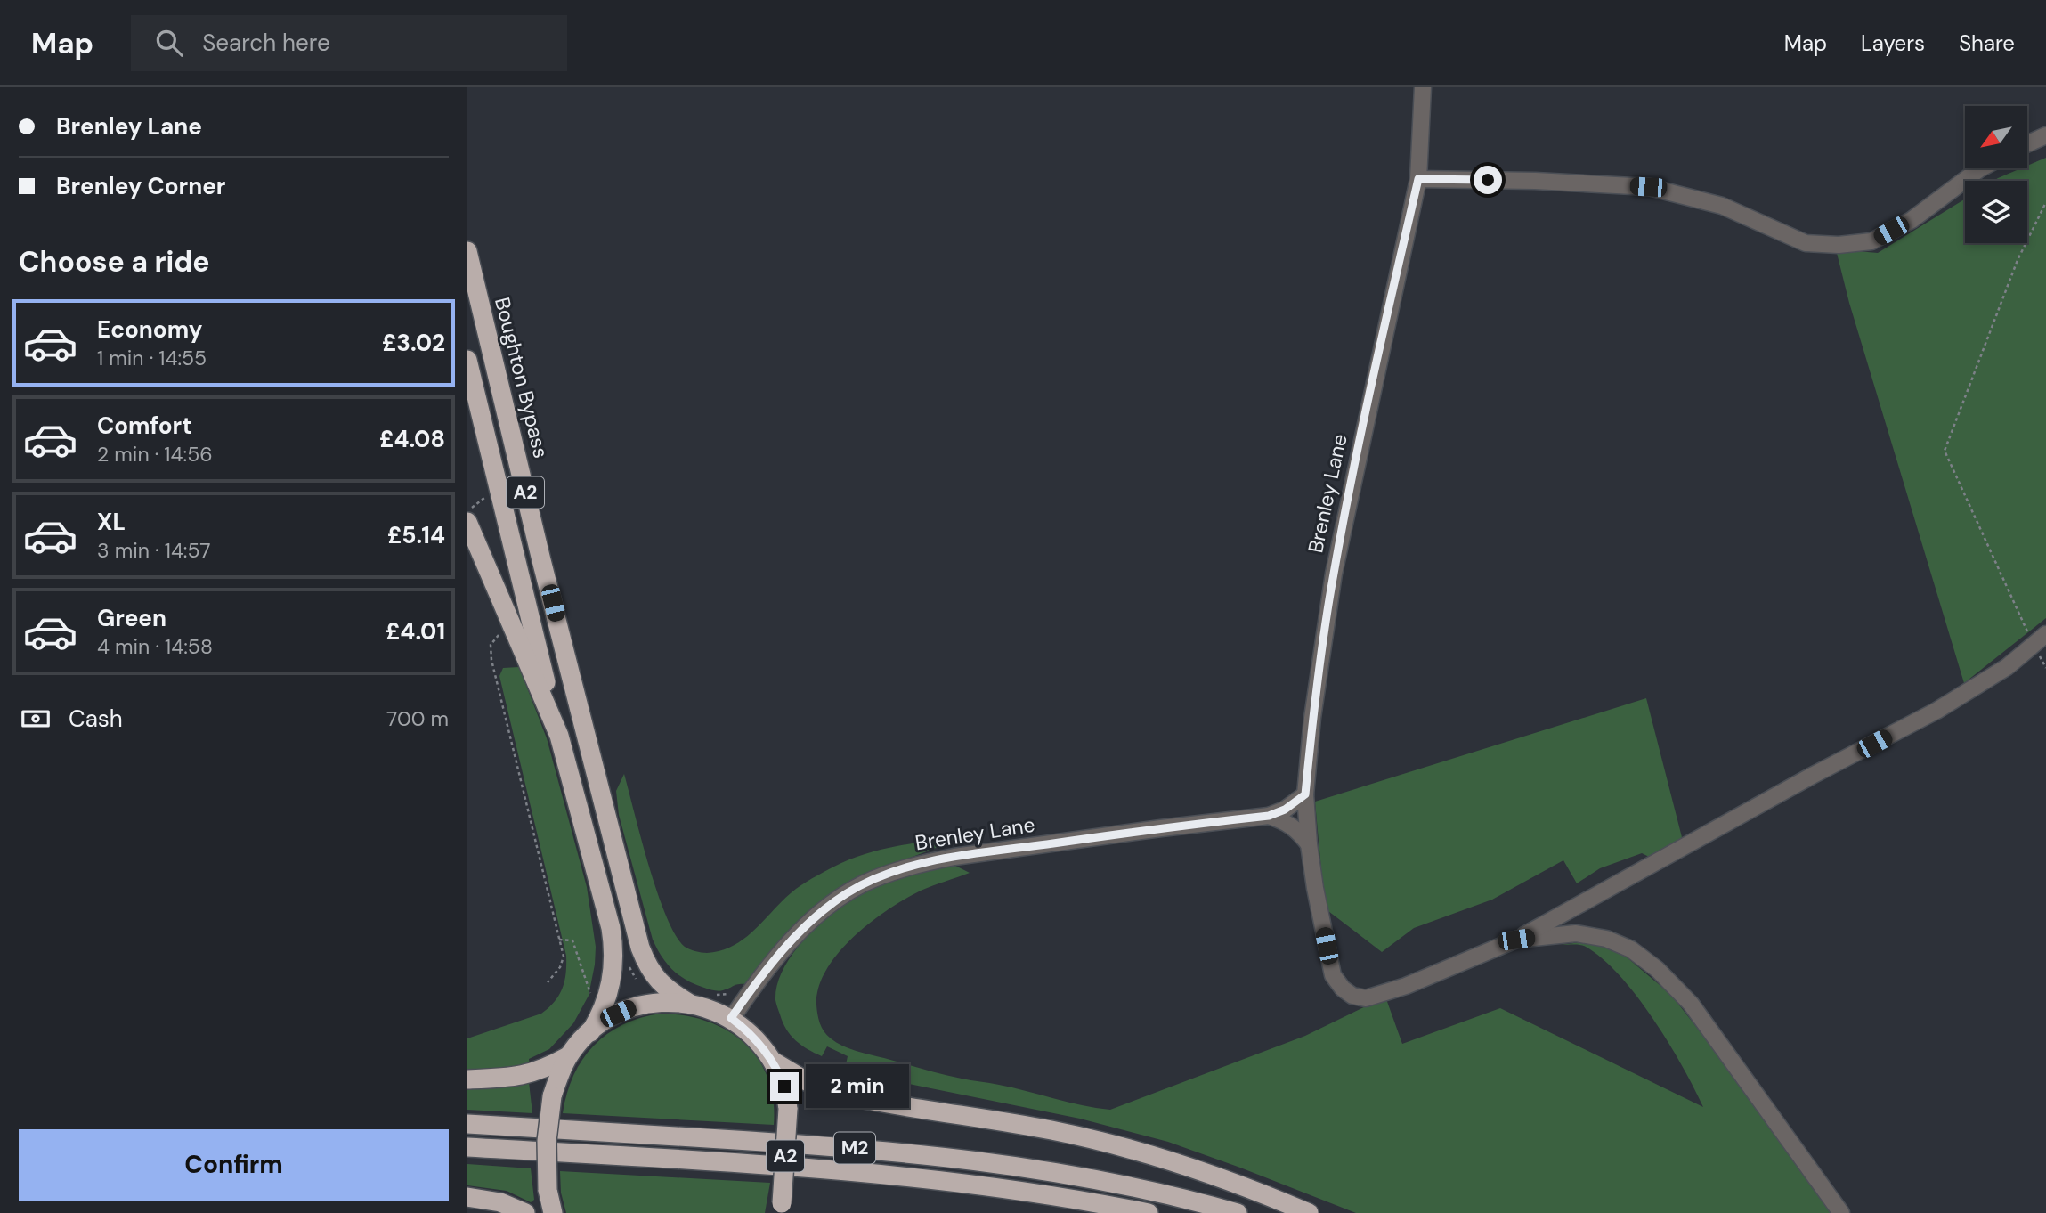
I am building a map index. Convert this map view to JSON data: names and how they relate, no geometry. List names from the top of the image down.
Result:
{
  "streets": {
    "highway": ["Boughton Bypass", "A2", "M2"],
    "street": ["Brenley Lane"]
  },
  "crossings": [
    ["Boughton Bypass", "A2"],
    ["A2", "Brenley Lane"]
  ],
  "north": "bottom left",
  "page": {
    "header": "Map",
    "search": "Search here",
    "nav": ["Map", "Layers", "Share"],
    "banner": ["Brenley Lane", "Brenley Corner"],
    "heading": "Choose a ride",
    "list": [
      {
        "name": "Economy",
        "note": "1 min · 14:55",
        "value": "£3.02"
      },
      {
        "name": "Comfort",
        "note": "2 min · 14:56",
        "value": "£4.08"
      },
      {
        "name": "XL",
        "note": "3 min · 14:57",
        "value": "£5.14"
      },
      {
        "name": "Green",
        "note": "4 min · 14:58",
        "value": "£4.01"
      }
    ],
    "pay": ["Cash", "700 m"],
    "bubble": "2 min",
    "buttons": "Confirm"
  }
}
